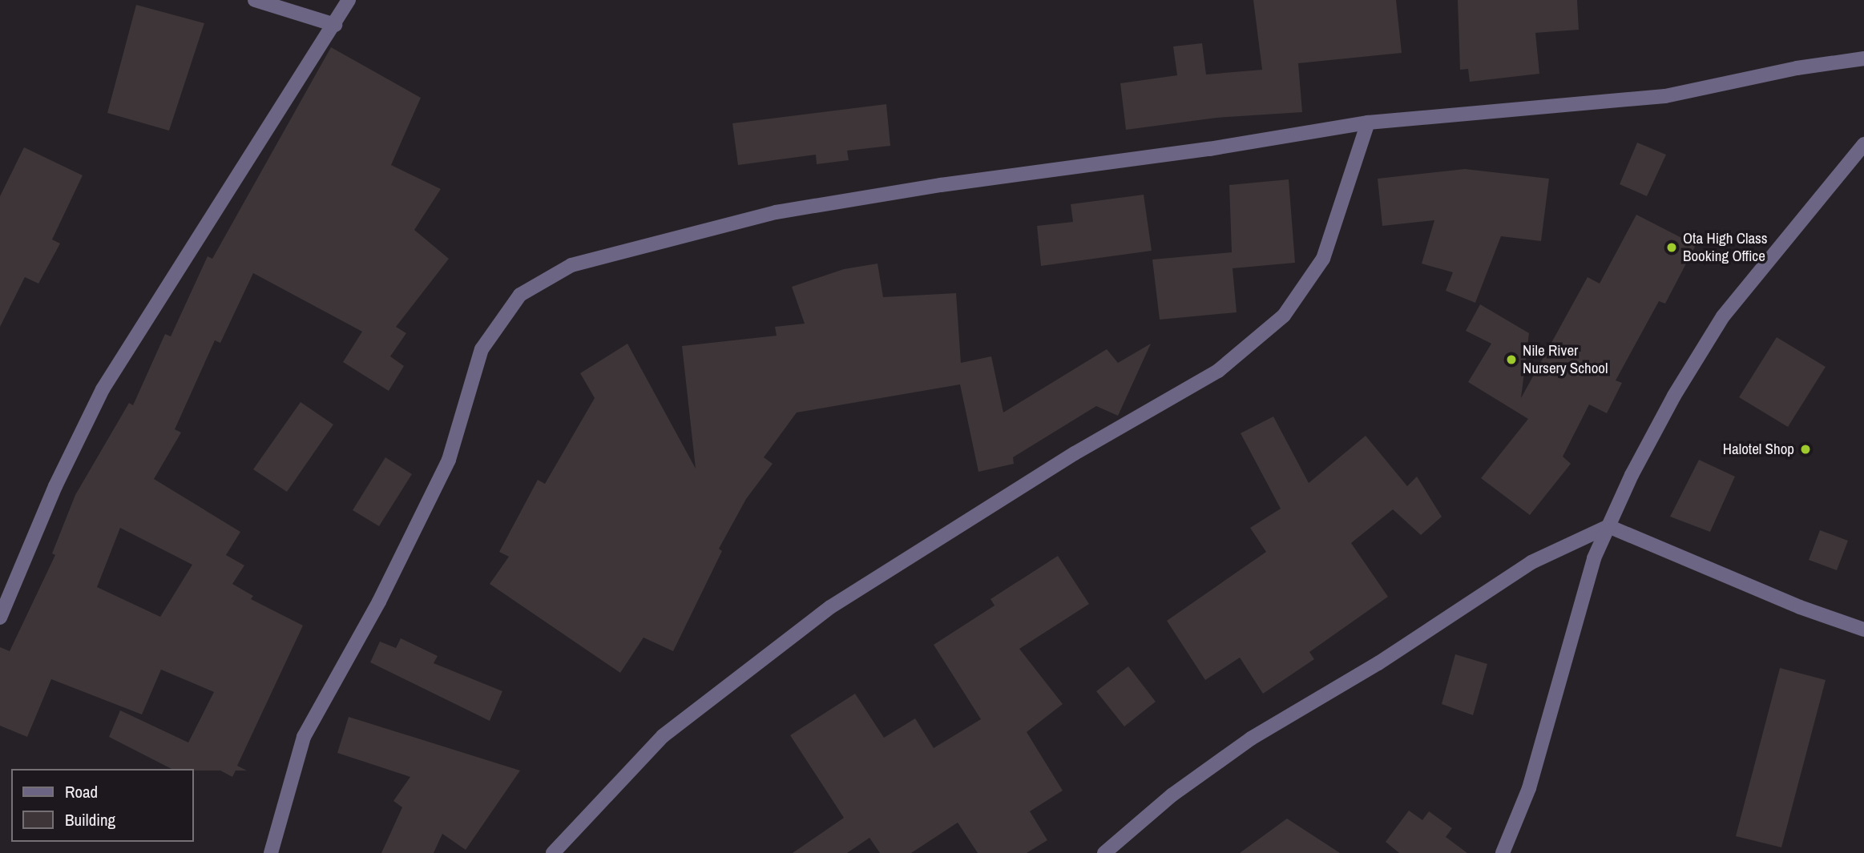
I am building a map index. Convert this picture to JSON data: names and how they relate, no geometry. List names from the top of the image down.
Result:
{
  "places": ["Ota High Class Booking Office", "Nile River Nursery School", "Halotel Shop"],
  "legend": ["Road", "Building"]
}
